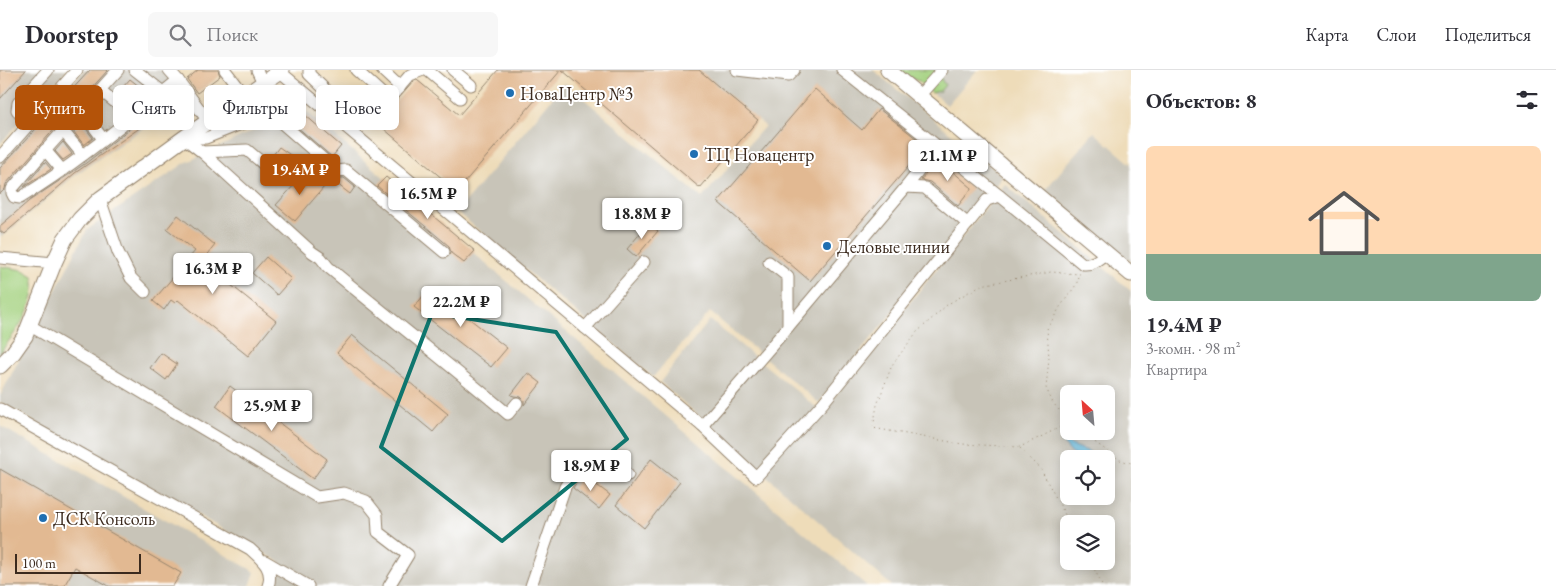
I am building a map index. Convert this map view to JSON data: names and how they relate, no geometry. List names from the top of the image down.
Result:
{
  "places": [
    "НоваЦентр №3",
    "ТЦ Новацентр",
    "Деловые линии",
    "ДСК Консоль"
  ],
  "scale_bar": "100 m",
  "north": "top left",
  "page": {
    "header": "Doorstep",
    "search": "Поиск",
    "nav": ["Карта", "Слои", "Поделиться"],
    "heading": "Объектов: 8",
    "chip": [
      "Купить",
      "Снять",
      "Фильтры",
      "Новое"
    ],
    "list": [
      {
        "name": "19.4M ₽",
        "note": "3-комн. · 98 m² · Квартира"
      }
    ],
    "price": [
      "21.1M ₽",
      "19.4M ₽",
      "16.5M ₽",
      "18.8M ₽",
      "16.3M ₽",
      "22.2M ₽",
      "25.9M ₽",
      "18.9M ₽"
    ],
    "scale": "100 m"
  }
}
